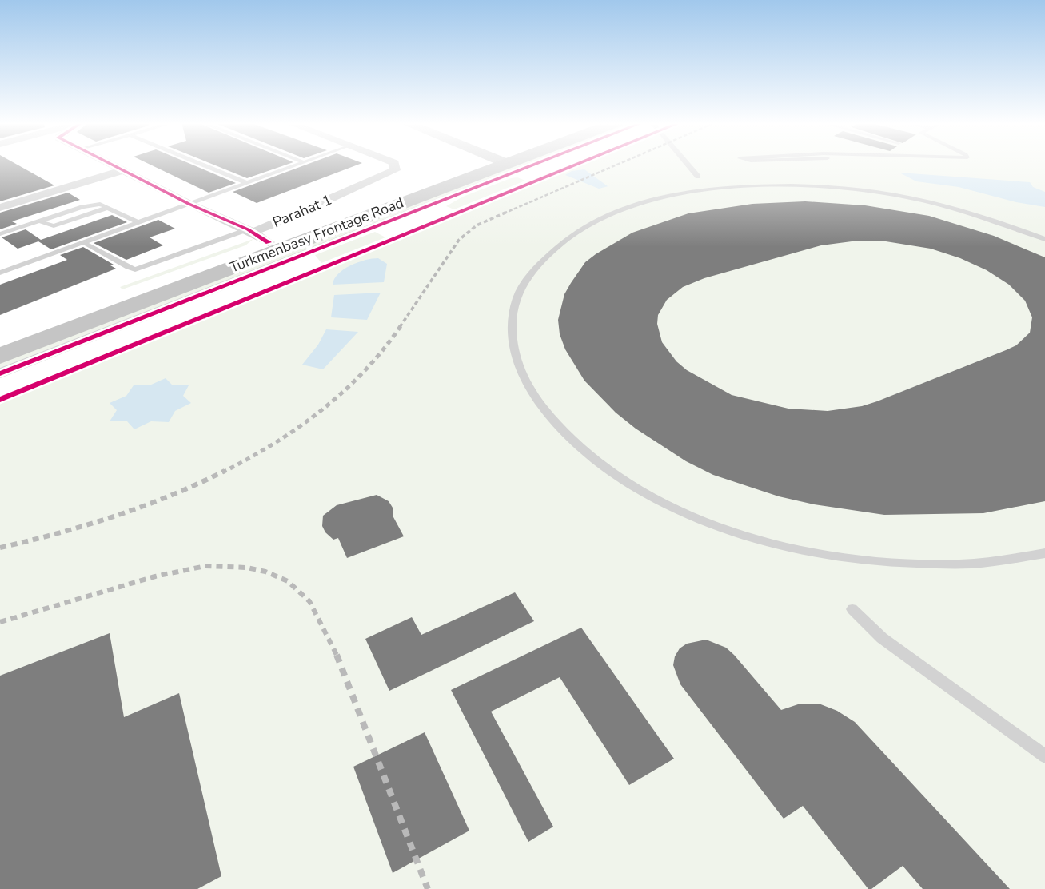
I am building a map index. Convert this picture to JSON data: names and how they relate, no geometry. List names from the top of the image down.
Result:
{
  "streets": {
    "street": ["Parahat 1", "Turkmenbasy Frontage Road"]
  }
}
